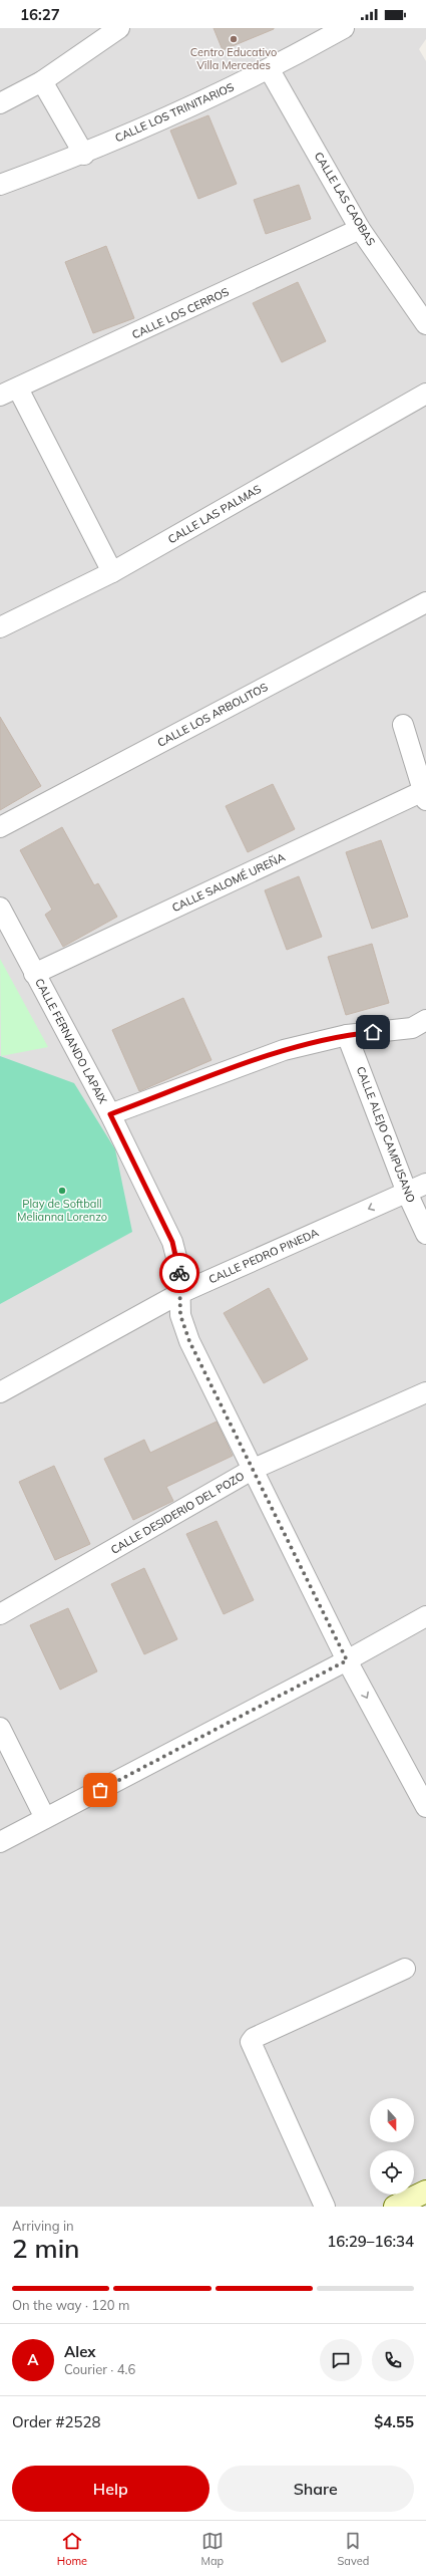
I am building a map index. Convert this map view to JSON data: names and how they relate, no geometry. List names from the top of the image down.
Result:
{
  "streets": {
    "street": [
      "CALLE LOS TRINITARIOS",
      "CALLE LAS CAOBAS",
      "CALLE LOS CERROS",
      "CALLE LAS PALMAS",
      "CALLE LOS ARBOLITOS",
      "CALLE SALOMÉ UREÑA",
      "CALLE FERNANDO LAPAIX",
      "CALLE ALEJO CAMPUSANO",
      "CALLE PEDRO PINEDA",
      "CALLE DESIDERIO DEL POZO"
    ]
  },
  "crossings": [
    ["CALLE LOS TRINITARIOS", "CALLE LAS CAOBAS"],
    ["CALLE LAS CAOBAS", "CALLE LOS CERROS"],
    ["CALLE SALOMÉ UREÑA", "CALLE FERNANDO LAPAIX"],
    ["CALLE FERNANDO LAPAIX", "CALLE PEDRO PINEDA"],
    ["CALLE FERNANDO LAPAIX", "CALLE DESIDERIO DEL POZO"],
    ["CALLE ALEJO CAMPUSANO", "CALLE PEDRO PINEDA"]
  ],
  "one_way": ["CALLE PEDRO PINEDA"],
  "places": ["Centro Educativo Villa Mercedes", "Play de Softball Melianna Lorenzo"],
  "north": "bottom",
  "page": {
    "status": "16:27",
    "heading": ["2 min", "Arriving in", "16:29–16:34"],
    "panel": [
      "Alex",
      "Courier · 4.6",
      "Order #2528",
      "$4.55"
    ],
    "bar": "On the way · 120 m",
    "round": "A",
    "buttons": ["Help", "Share"],
    "tabs": ["Home", "Map", "Saved"]
  }
}
